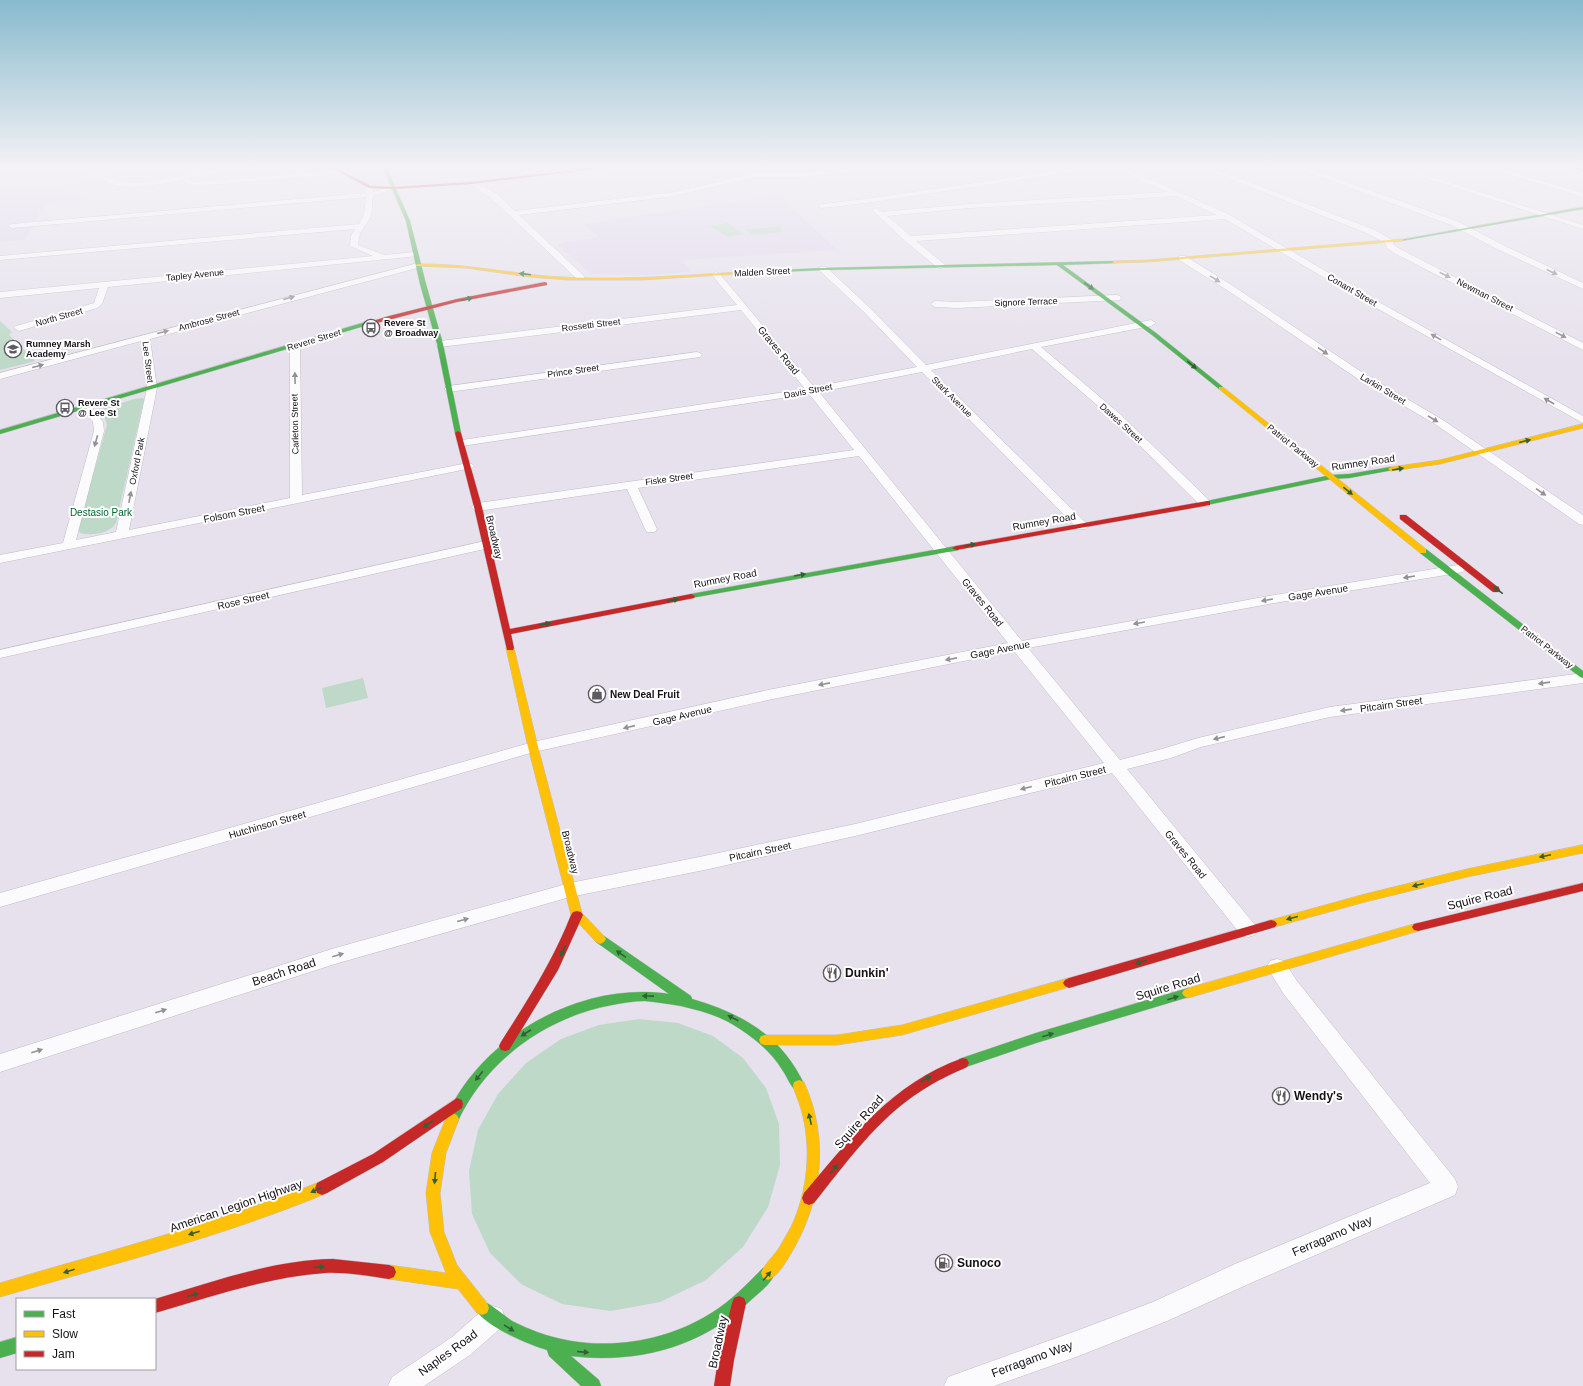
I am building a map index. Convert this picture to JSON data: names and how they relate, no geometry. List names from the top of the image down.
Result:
{
  "streets": {
    "main road": [
      "Malden Street",
      "Revere Street",
      "Patriot Parkway",
      "Rumney Road",
      "Broadway",
      "Squire Road",
      "American Legion Highway"
    ],
    "street": [
      "Tapley Avenue",
      "Conant Street",
      "Newman Street",
      "Signore Terrace",
      "North Street",
      "Ambrose Street",
      "Rossetti Street",
      "Graves Road",
      "Lee Street",
      "Prince Street",
      "Larkin Street",
      "Davis Street",
      "Stark Avenue",
      "Dawes Street",
      "Carleton Street",
      "Oxford Park",
      "Fiske Street",
      "Folsom Street",
      "Gage Avenue",
      "Rose Street",
      "Pitcairn Street",
      "Hutchinson Street",
      "Beach Road",
      "Ferragamo Way",
      "Naples Road"
    ]
  },
  "crossings": [
    ["Malden Street", "Conant Street"],
    ["Malden Street", "Newman Street"],
    ["Malden Street", "Ambrose Street"],
    ["Malden Street", "Revere Street"],
    ["Malden Street", "Graves Road"],
    ["Malden Street", "Larkin Street"],
    ["Malden Street", "Stark Avenue"],
    ["Malden Street", "Patriot Parkway"],
    ["Malden Street", "Broadway"],
    ["Tapley Avenue", "North Street"],
    ["Tapley Avenue", "Broadway"],
    ["Signore Terrace", "Patriot Parkway"],
    ["Ambrose Street", "Lee Street"],
    ["Ambrose Street", "Broadway"],
    ["Rossetti Street", "Graves Road"],
    ["Rossetti Street", "Broadway"],
    ["Revere Street", "Lee Street"],
    ["Revere Street", "Carleton Street"],
    ["Revere Street", "Oxford Park"],
    ["Revere Street", "Broadway"],
    ["Graves Road", "Davis Street"],
    ["Graves Road", "Rumney Road"],
    ["Graves Road", "Fiske Street"],
    ["Graves Road", "Gage Avenue"],
    ["Graves Road", "Pitcairn Street"],
    ["Lee Street", "Oxford Park"],
    ["Prince Street", "Broadway"],
    ["Larkin Street", "Rumney Road"],
    ["Davis Street", "Stark Avenue"],
    ["Davis Street", "Dawes Street"],
    ["Davis Street", "Patriot Parkway"],
    ["Davis Street", "Broadway"],
    ["Stark Avenue", "Rumney Road"],
    ["Dawes Street", "Rumney Road"],
    ["Carleton Street", "Folsom Street"],
    ["Patriot Parkway", "Rumney Road"],
    ["Patriot Parkway", "Gage Avenue"],
    ["Patriot Parkway", "Pitcairn Street"],
    ["Oxford Park", "Folsom Street"],
    ["Rumney Road", "Broadway"],
    ["Fiske Street", "Broadway"],
    ["Folsom Street", "Broadway"],
    ["Broadway", "Gage Avenue"],
    ["Broadway", "Rose Street"],
    ["Broadway", "Pitcairn Street"],
    ["Broadway", "Hutchinson Street"],
    ["Broadway", "Beach Road"],
    ["Gage Avenue", "Hutchinson Street"],
    ["Pitcairn Street", "Beach Road"],
    ["Squire Road", "Ferragamo Way"]
  ],
  "one_way": [
    "Larkin Street",
    "Carleton Street",
    "Rumney Road",
    "Gage Avenue",
    "Pitcairn Street",
    "Beach Road"
  ],
  "parks": ["Destasio Park"],
  "places": {
    "bus stop": ["Revere St @ Broadway", "Revere St @ Lee St"],
    "school or university": ["Rumney Marsh Academy"],
    "shop": ["New Deal Fruit"],
    "restaurant": ["Dunkin'", "Wendy's"],
    "fuel station": ["Sunoco"]
  },
  "legend": ["Fast", "Slow", "Jam"]
}
